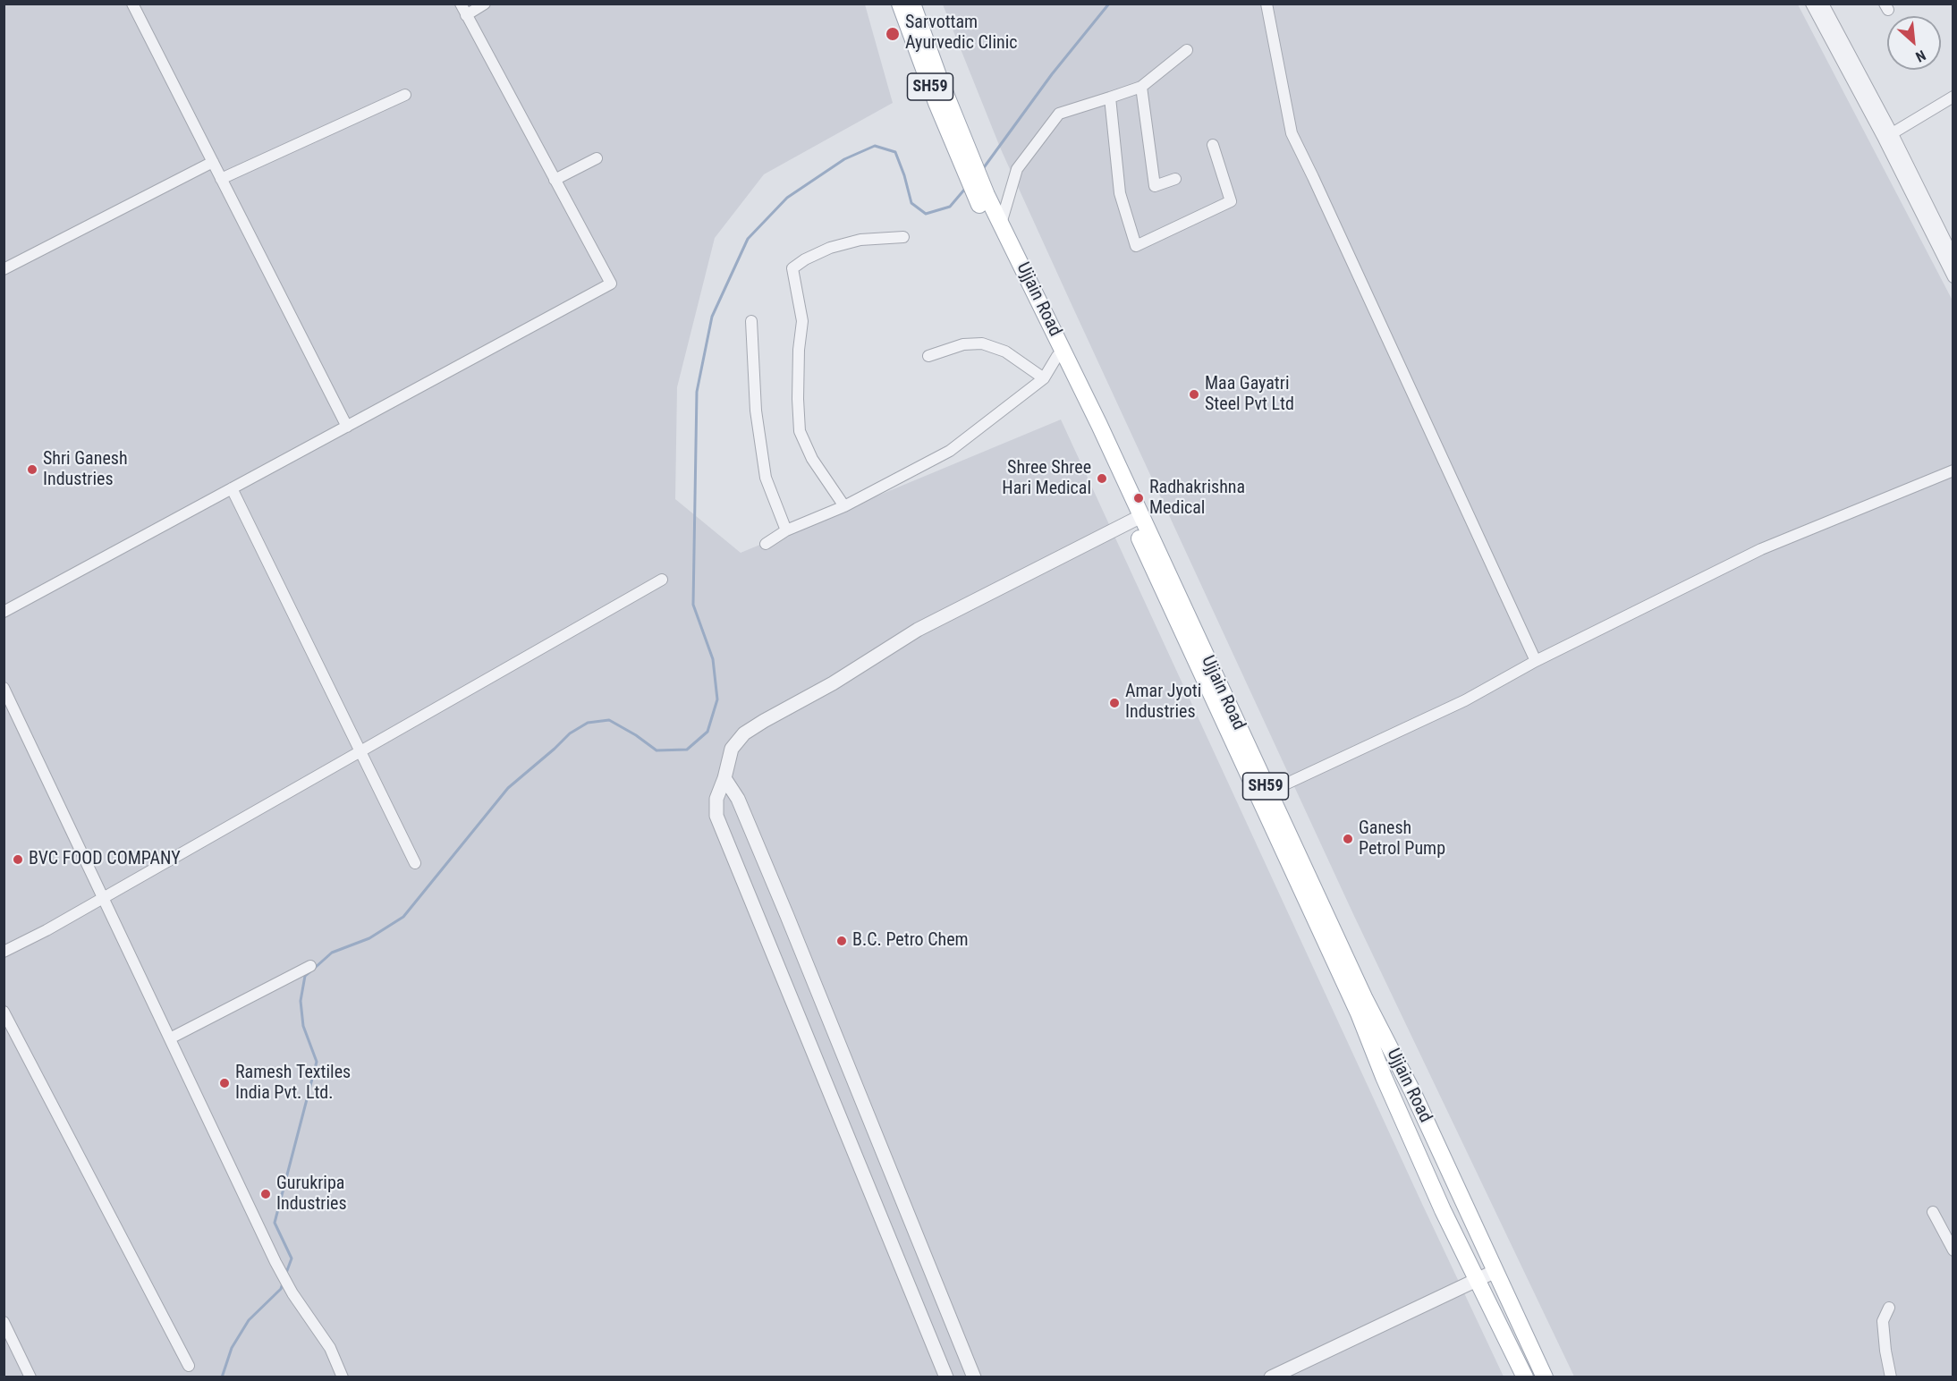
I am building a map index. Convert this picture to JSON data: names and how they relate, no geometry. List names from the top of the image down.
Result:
{
  "streets": {
    "main road": ["SH59", "Ujjain Road"]
  },
  "places": [
    "Sarvottam Ayurvedic Clinic",
    "Maa Gayatri Steel Pvt Ltd",
    "Shri Ganesh Industries",
    "Shree Shree Hari Medical",
    "Radhakrishna Medical",
    "Amar Jyoti Industries",
    "Ganesh Petrol Pump",
    "BVC FOOD COMPANY",
    "B.C. Petro Chem",
    "Ramesh Textiles India Pvt. Ltd.",
    "Gurukripa Industries"
  ],
  "north": "bottom right"
}
